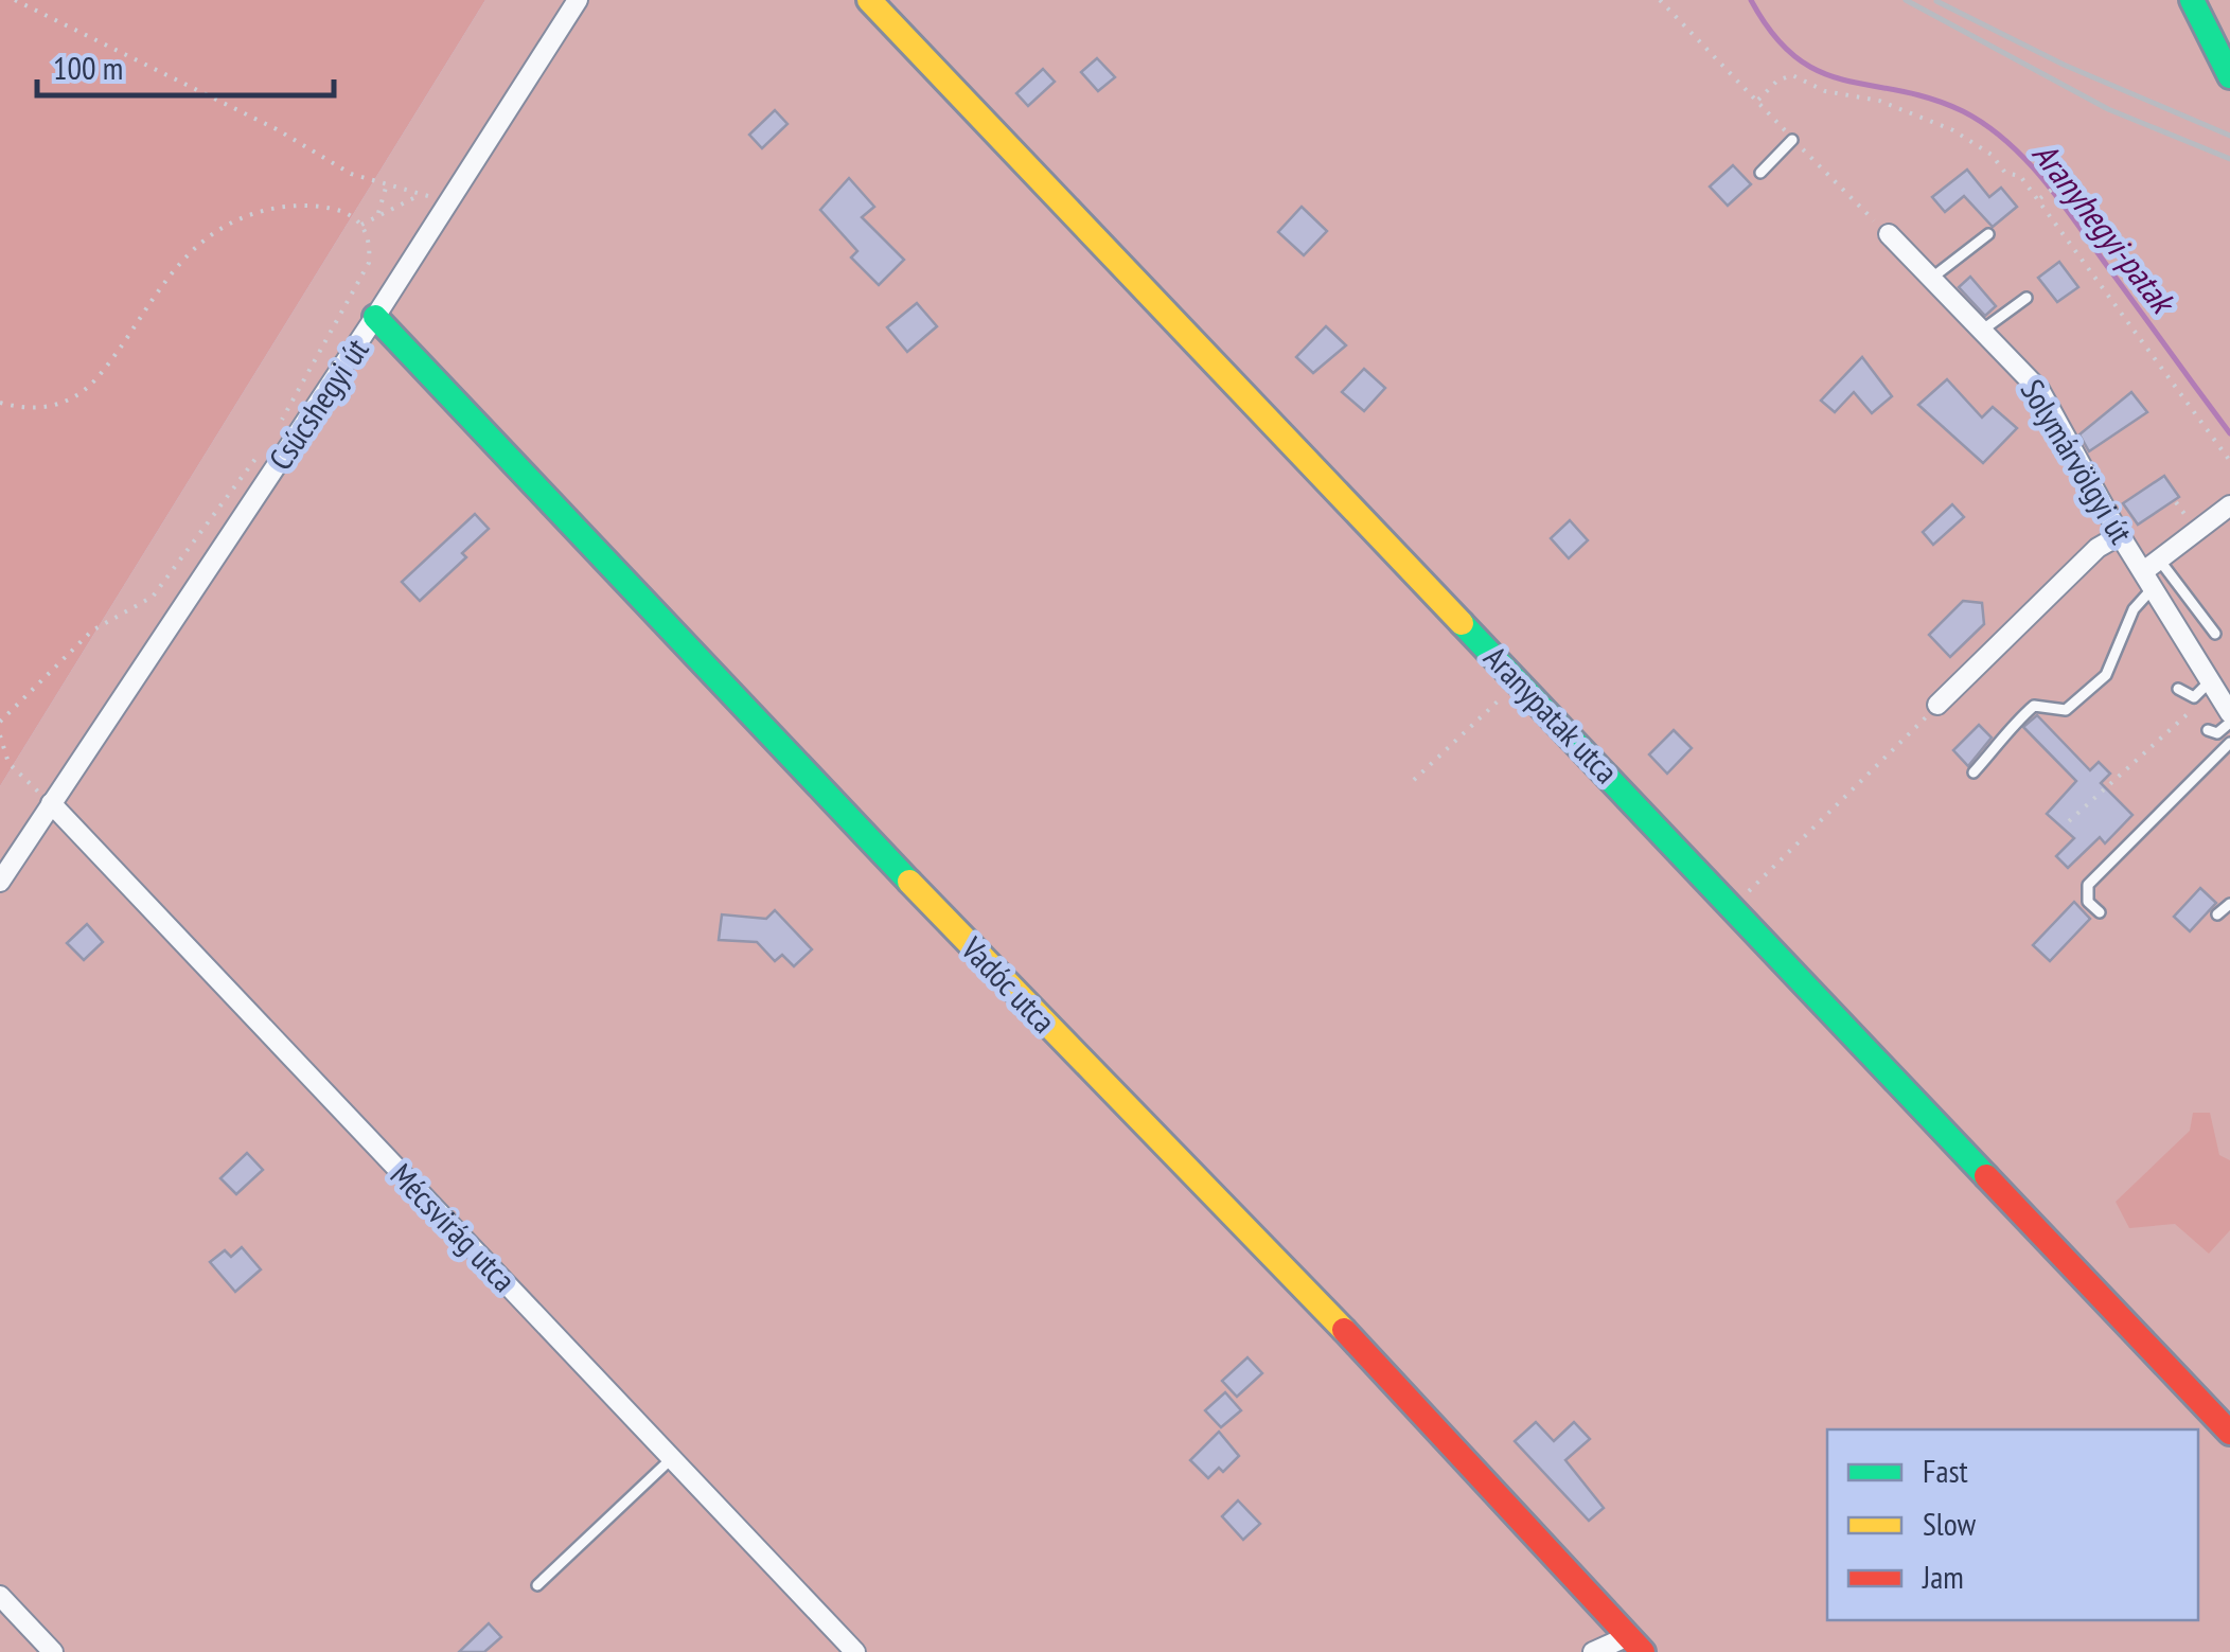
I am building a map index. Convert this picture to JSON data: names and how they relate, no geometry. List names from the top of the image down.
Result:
{
  "streets": {
    "street": [
      "Csúcshegyi út",
      "Solymárvölgyi út",
      "Aranypatak utca",
      "Vadóc utca",
      "Mécsvirág utca"
    ]
  },
  "crossings": [
    ["Csúcshegyi út", "Vadóc utca"],
    ["Csúcshegyi út", "Mécsvirág utca"]
  ],
  "water": ["Aranyhegyi-patak"],
  "legend": ["Fast", "Slow", "Jam"],
  "scale_bar": "100 m"
}
